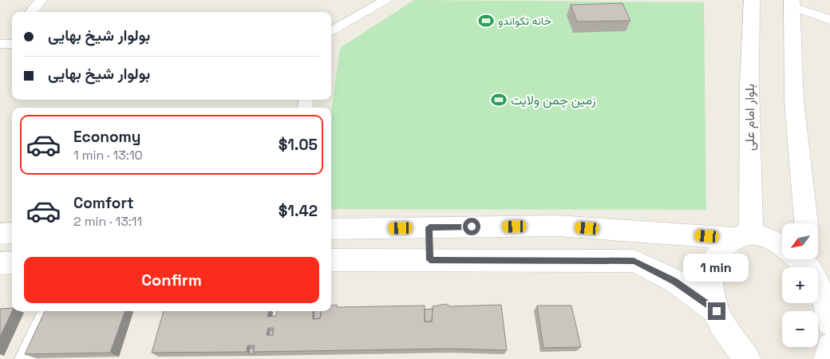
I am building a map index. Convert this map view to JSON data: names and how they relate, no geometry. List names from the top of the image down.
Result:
{
  "streets": {
    "street": ["بلوار امام علی"]
  },
  "places": {
    "sports": ["خانه تکواندو", "زمین چمن ولایت"]
  },
  "north": "bottom left",
  "page": {
    "banner": ["بولوار شیخ بهایی", "بولوار شیخ بهایی"],
    "list": [
      {
        "name": "Economy",
        "note": "1 min · 13:10",
        "value": "$1.05"
      },
      {
        "name": "Comfort",
        "note": "2 min · 13:11",
        "value": "$1.42"
      }
    ],
    "map_buttons": ["+", "−"],
    "buttons": "Confirm",
    "bubble": "1 min"
  }
}
